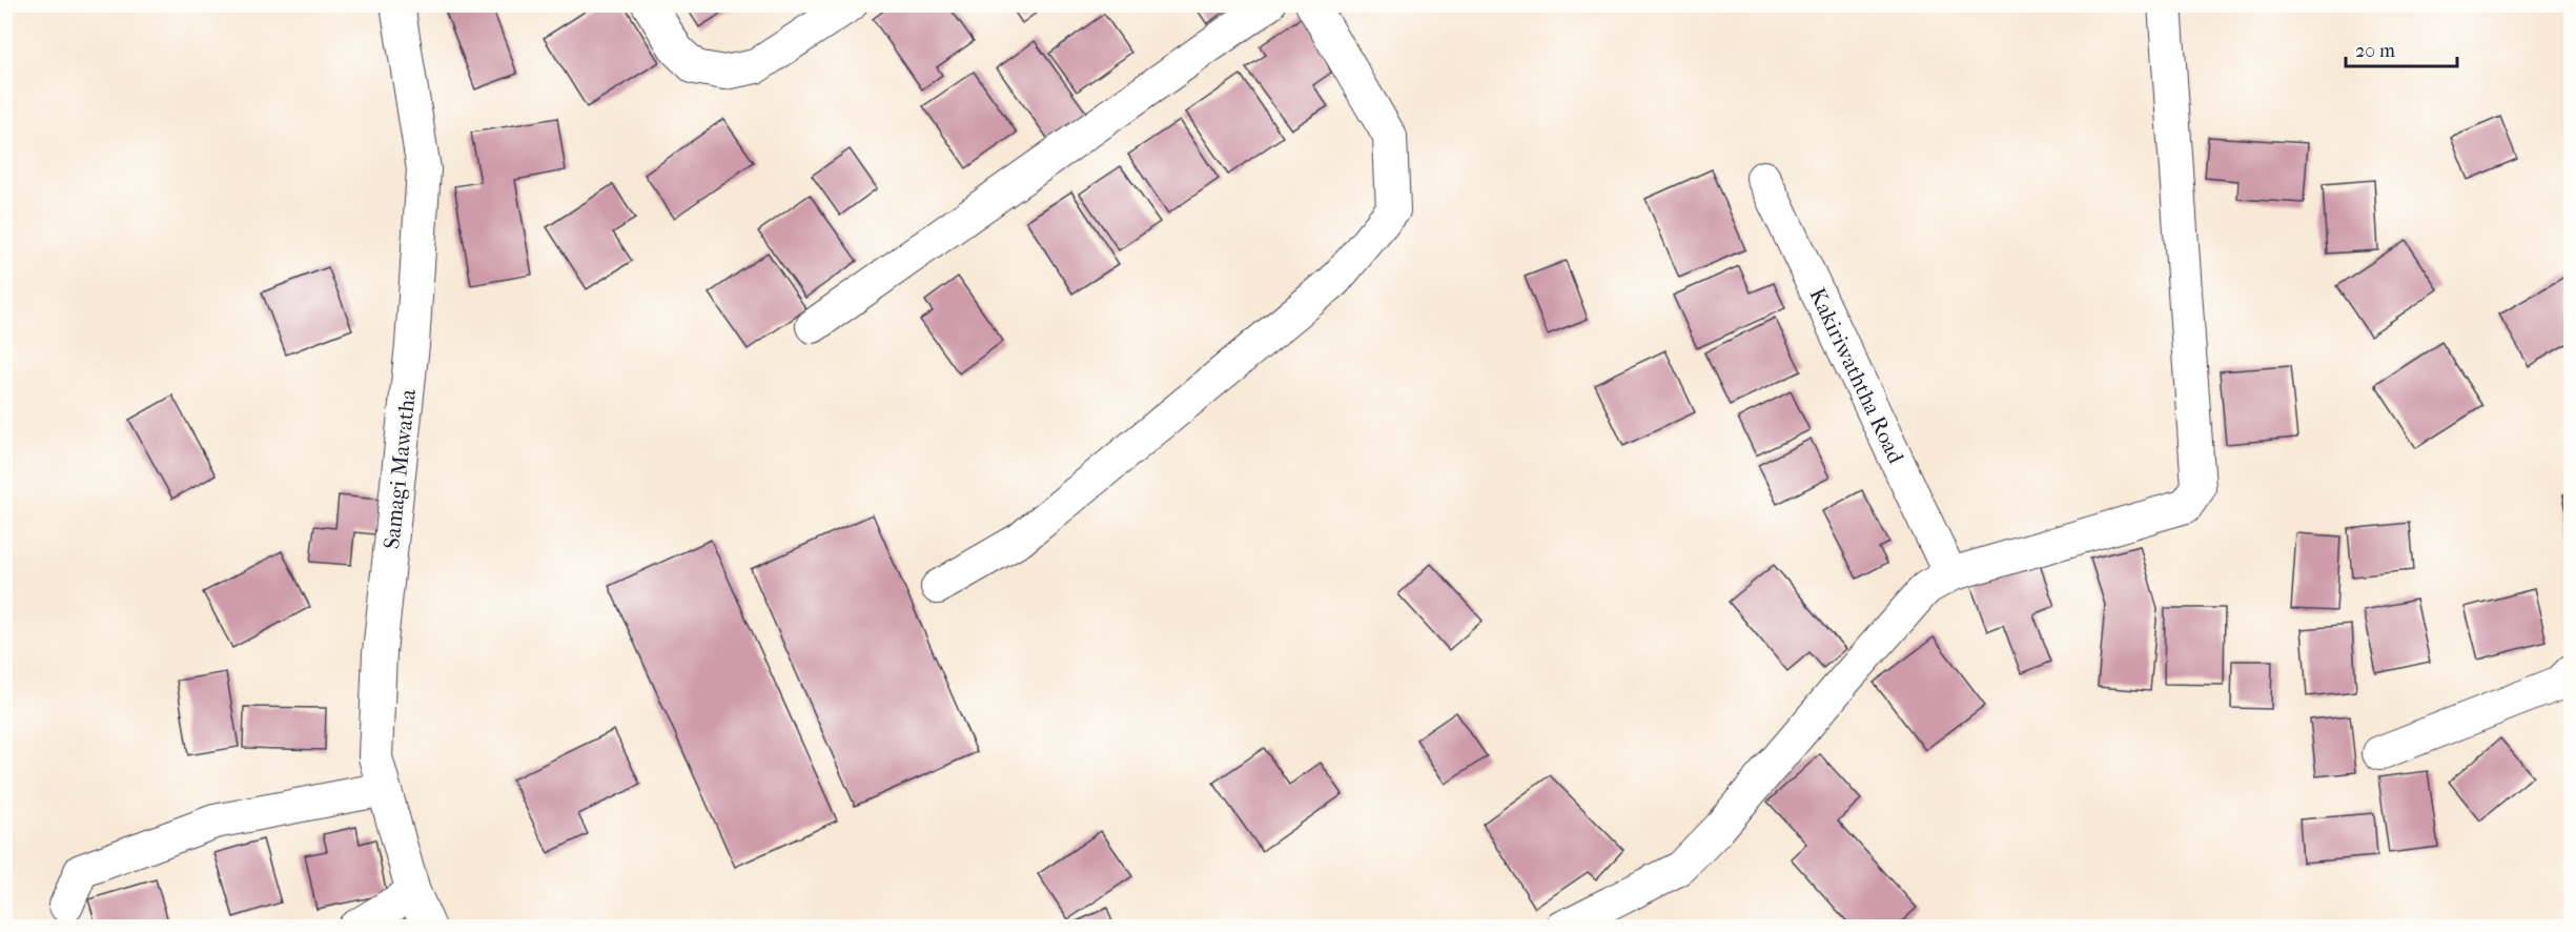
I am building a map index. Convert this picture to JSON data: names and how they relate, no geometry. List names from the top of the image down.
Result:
{
  "streets": {
    "street": ["Kakiriwaththa Road", "Samagi Mawatha"]
  },
  "scale_bar": "20 m"
}
